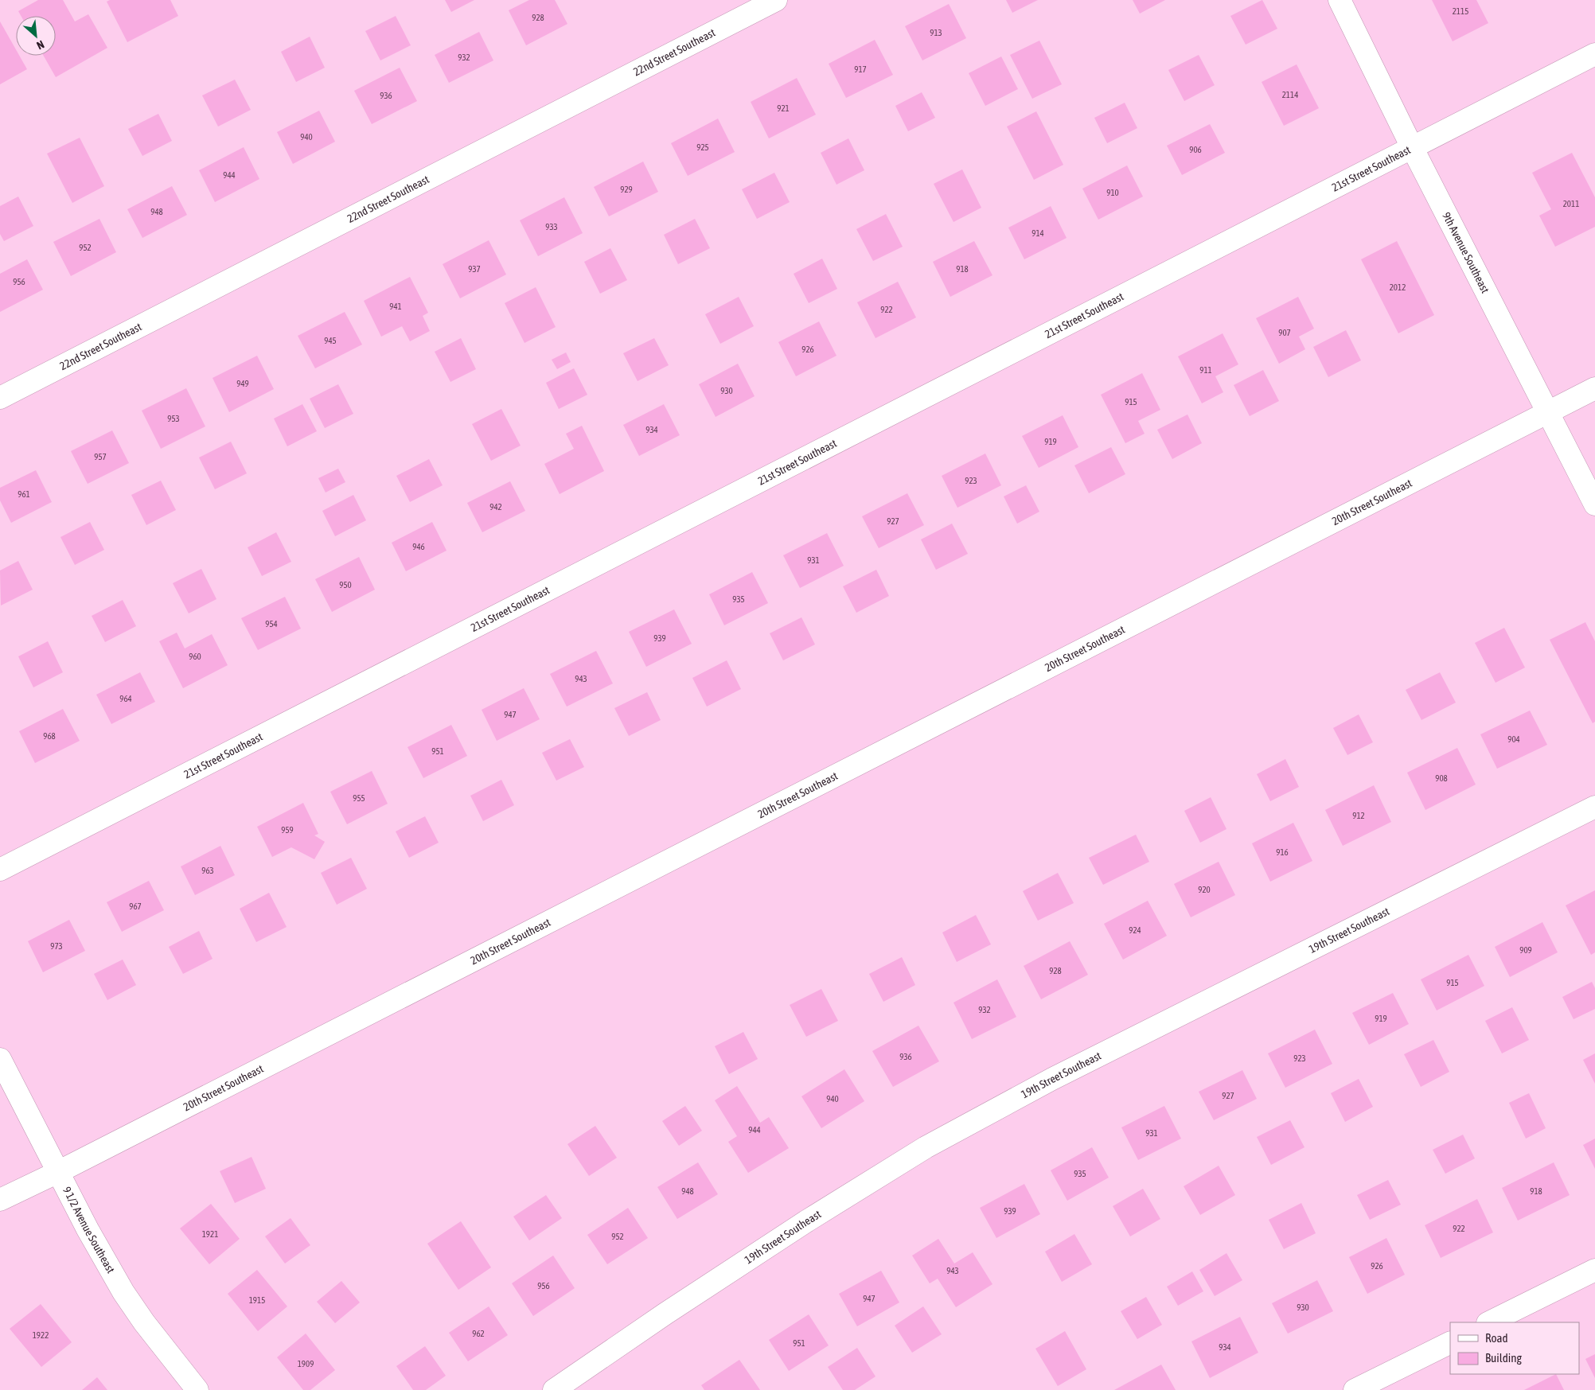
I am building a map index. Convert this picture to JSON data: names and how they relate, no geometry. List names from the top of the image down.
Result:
{
  "streets": {
    "street": [
      "22nd Street Southeast",
      "21st Street Southeast",
      "9th Avenue Southeast",
      "20th Street Southeast",
      "19th Street Southeast",
      "9 1/2 Avenue Southeast"
    ]
  },
  "crossings": [
    ["21st Street Southeast", "9th Avenue Southeast"],
    ["9th Avenue Southeast", "20th Street Southeast"],
    ["20th Street Southeast", "9 1/2 Avenue Southeast"]
  ],
  "house_numbers": [
    "2115",
    "928",
    "913",
    "932",
    "917",
    "2114",
    "936",
    "921",
    "940",
    "925",
    "906",
    "944",
    "929",
    "910",
    "2011",
    "948",
    "933",
    "914",
    "952",
    "937",
    "918",
    "956",
    "2012",
    "941",
    "922",
    "907",
    "945",
    "926",
    "911",
    "949",
    "930",
    "915",
    "953",
    "934",
    "919",
    "957",
    "923",
    "961",
    "942",
    "927",
    "946",
    "931",
    "950",
    "935",
    "954",
    "939",
    "960",
    "943",
    "964",
    "947",
    "968",
    "904",
    "951",
    "908",
    "955",
    "912",
    "959",
    "916",
    "963",
    "920",
    "967",
    "924",
    "973",
    "909",
    "928",
    "915",
    "932",
    "919",
    "936",
    "923",
    "927",
    "940",
    "944",
    "931",
    "935",
    "948",
    "918",
    "939",
    "922",
    "1921",
    "952",
    "926",
    "943",
    "956",
    "947",
    "1915",
    "930",
    "962",
    "1922",
    "951",
    "934",
    "1909"
  ],
  "legend": ["Road", "Building"],
  "north": "bottom right"
}
